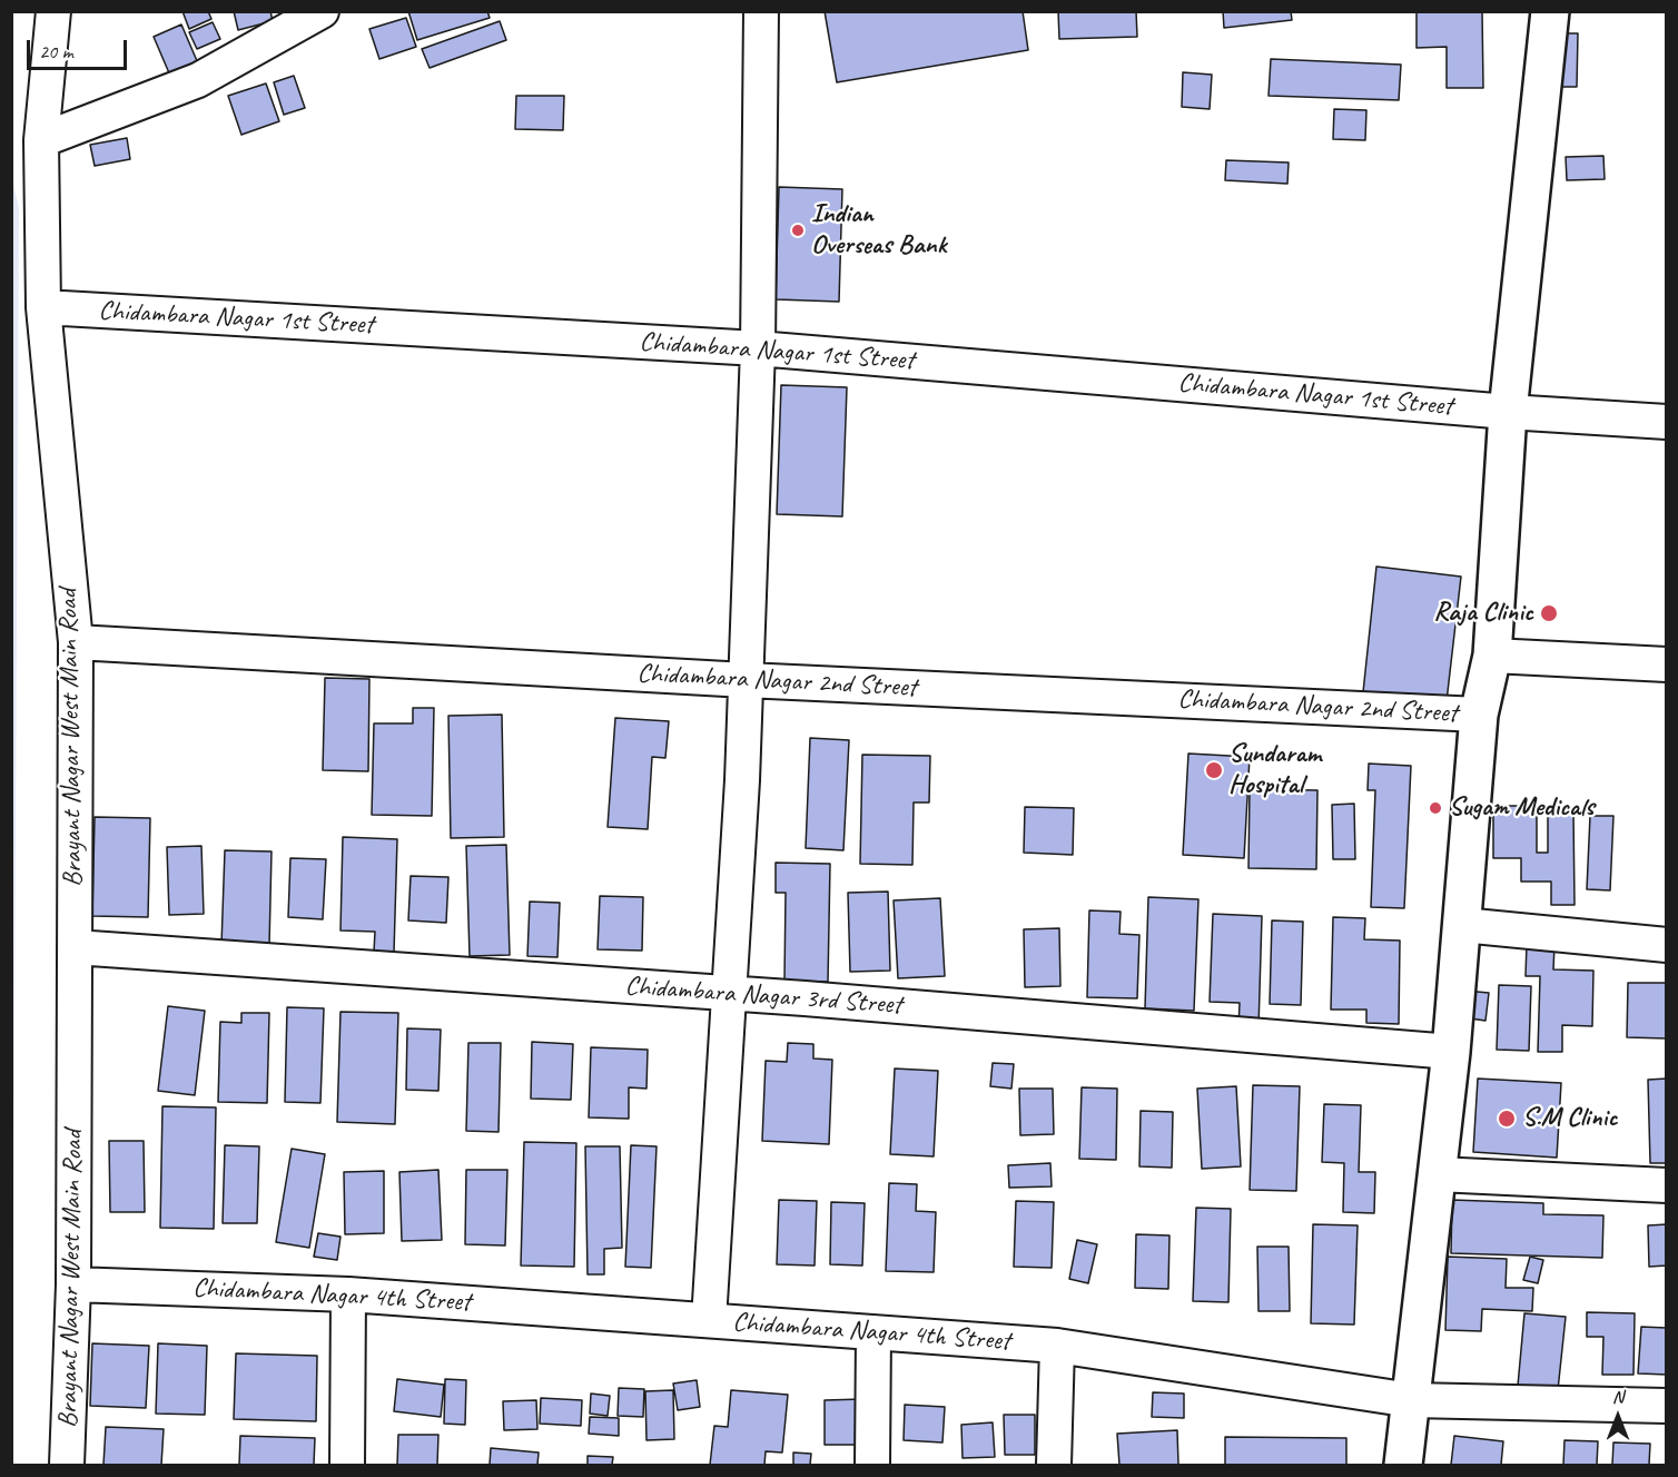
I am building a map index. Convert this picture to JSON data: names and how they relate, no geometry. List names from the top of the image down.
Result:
{
  "streets": {
    "street": [
      "Chidambara Nagar 1st Street",
      "Chidambara Nagar 2nd Street",
      "Brayant Nagar West Main Road",
      "Chidambara Nagar 3rd Street",
      "Chidambara Nagar 4th Street"
    ]
  },
  "crossings": [
    ["Chidambara Nagar 1st Street", "Brayant Nagar West Main Road"],
    ["Chidambara Nagar 2nd Street", "Brayant Nagar West Main Road"],
    ["Brayant Nagar West Main Road", "Chidambara Nagar 3rd Street"],
    ["Brayant Nagar West Main Road", "Chidambara Nagar 4th Street"]
  ],
  "places": [
    "Indian Overseas Bank",
    "Raja Clinic",
    "Sundaram Hospital",
    "Sugam Medicals",
    "S.M Clinic"
  ],
  "scale_bar": "20 m",
  "north": "top"
}
